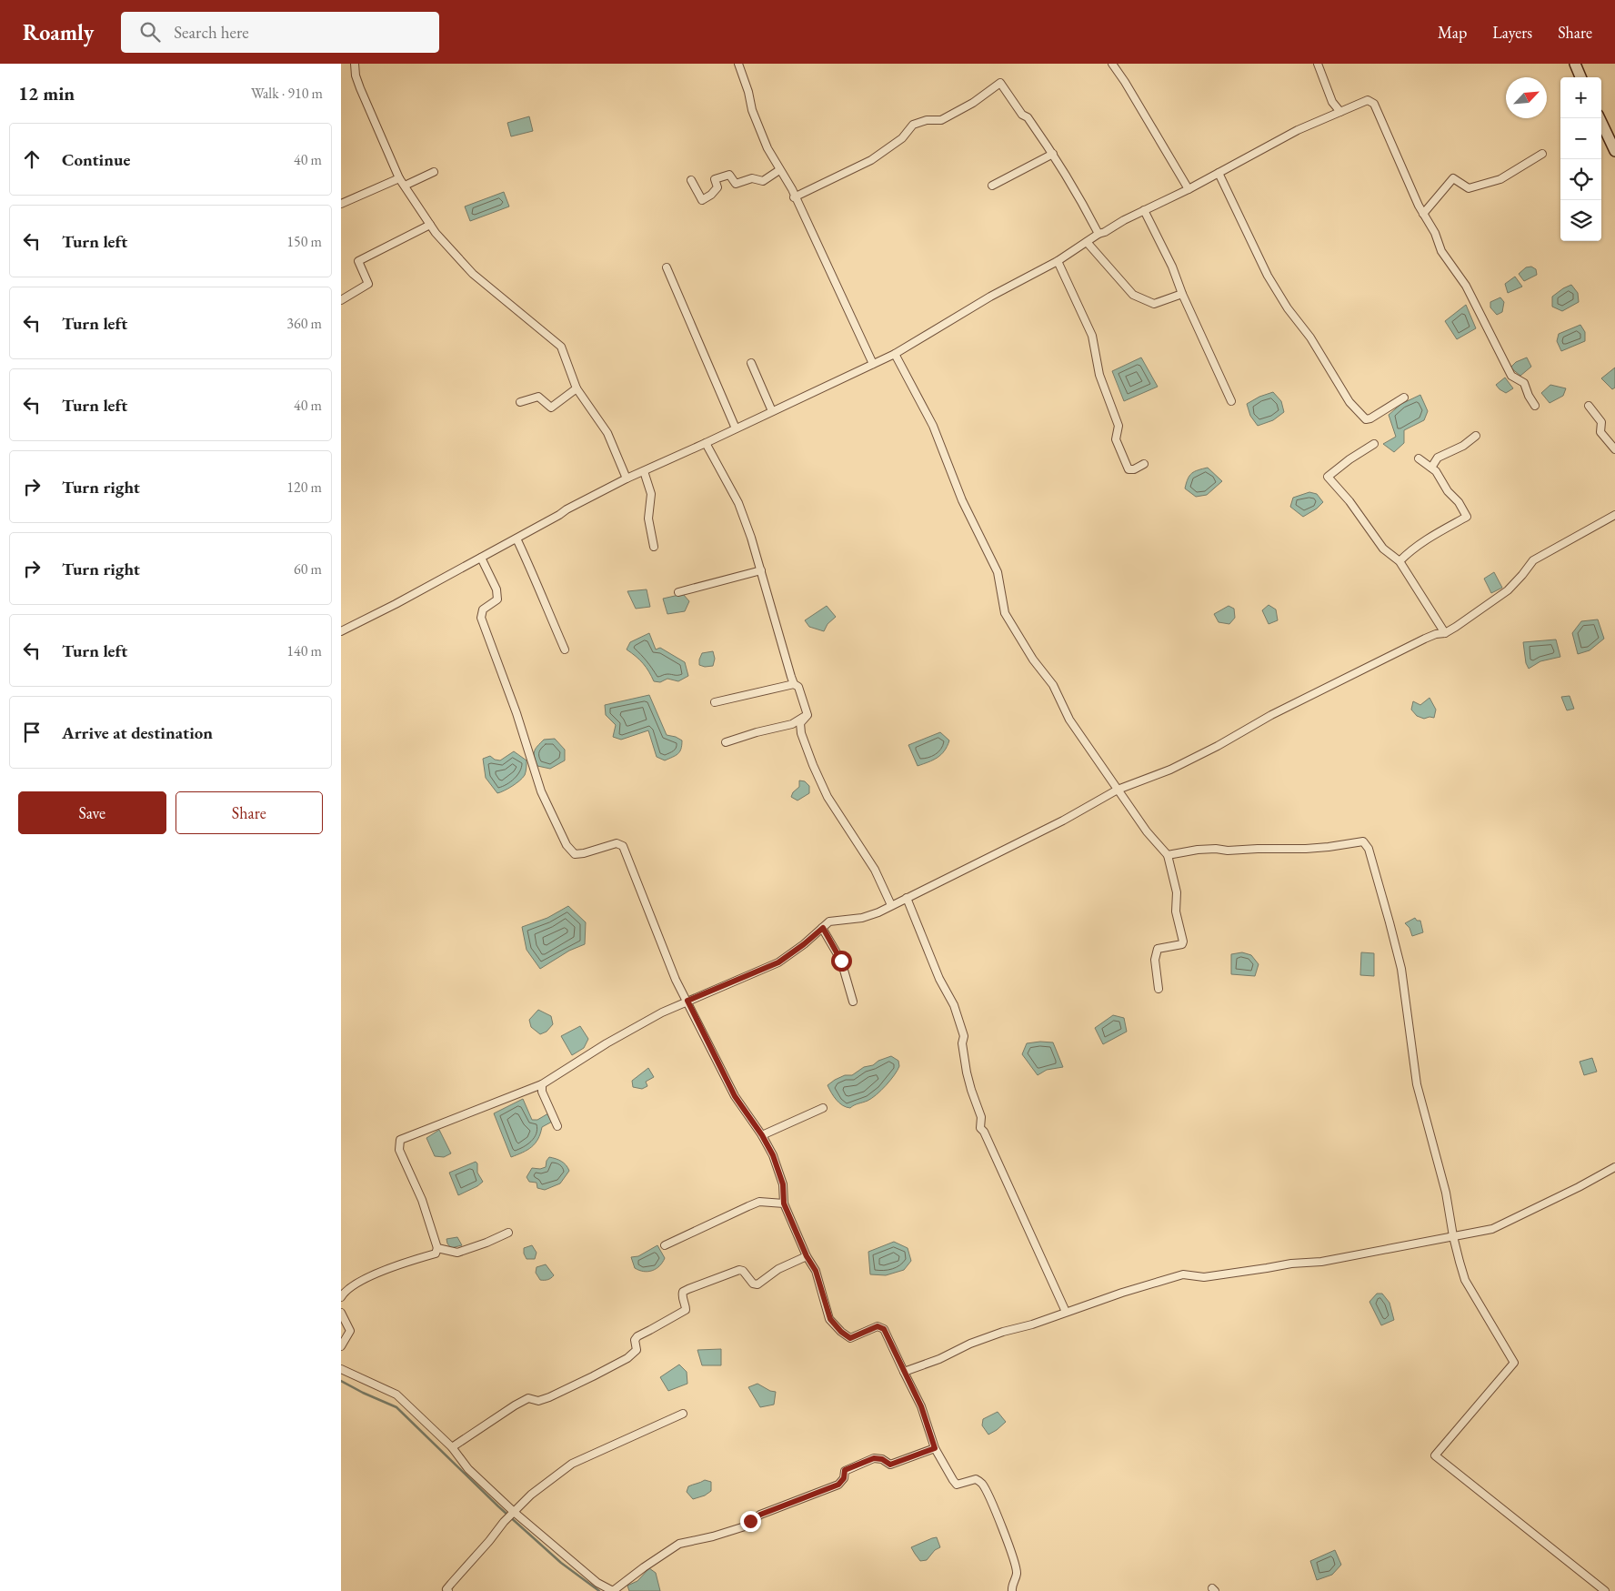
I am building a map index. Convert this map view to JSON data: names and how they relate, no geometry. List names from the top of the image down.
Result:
{
  "north": "top right",
  "page": {
    "header": "Roamly",
    "search": "Search here",
    "nav": ["Map", "Layers", "Share"],
    "heading": ["12 min", "Walk · 910 m"],
    "map_buttons": ["+", "−"],
    "list": [
      ["Continue", "40 m"],
      ["Turn left", "150 m"],
      ["Turn left", "360 m"],
      ["Turn left", "40 m"],
      ["Turn right", "120 m"],
      ["Turn right", "60 m"],
      ["Turn left", "140 m"],
      "Arrive at destination"
    ],
    "buttons": ["Save", "Share"]
  }
}
